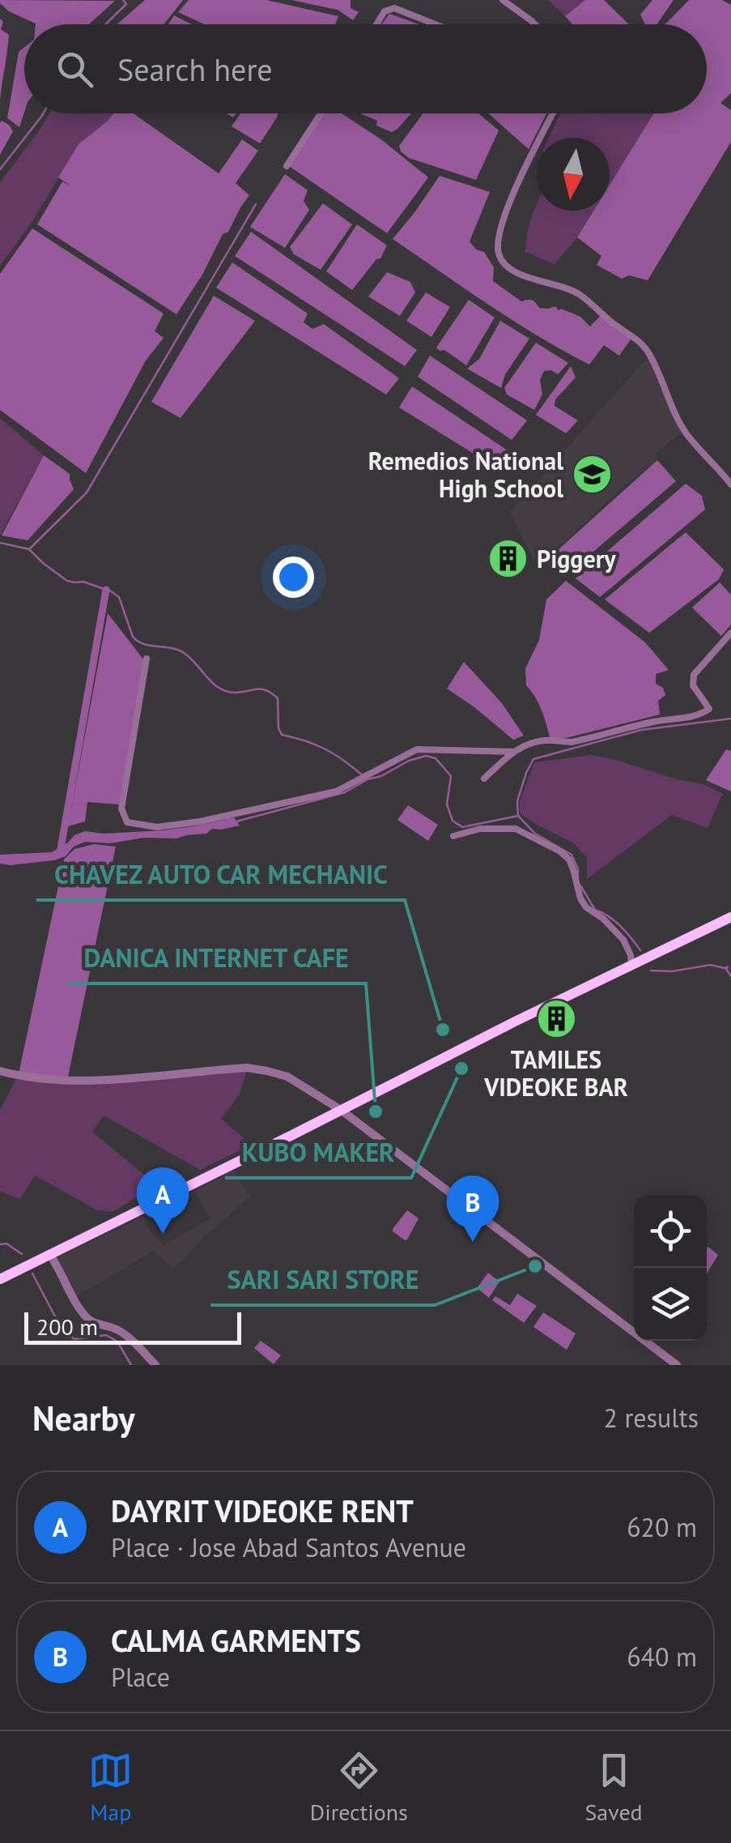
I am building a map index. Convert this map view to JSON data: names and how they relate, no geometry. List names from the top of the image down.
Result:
{
  "places": {
    "school or university": ["Remedios National High School"],
    "building": ["Piggery", "TAMILES VIDEOKE BAR"],
    "other": [
      "CHAVEZ AUTO CAR MECHANIC",
      "KUBO MAKER",
      "DANICA INTERNET CAFE",
      "SARI SARI STORE"
    ]
  },
  "scale_bar": "200 m",
  "north": "bottom",
  "page": {
    "search": "Search here",
    "pins": ["A", "B"],
    "scale": "200 m",
    "heading": ["Nearby", "2 results"],
    "list": [
      {
        "mark": "A",
        "name": "DAYRIT VIDEOKE RENT",
        "note": "Place · Jose Abad Santos Avenue",
        "value": "620 m"
      },
      {
        "mark": "B",
        "name": "CALMA GARMENTS",
        "note": "Place",
        "value": "640 m"
      }
    ],
    "nav": ["Map", "Directions", "Saved"]
  }
}
